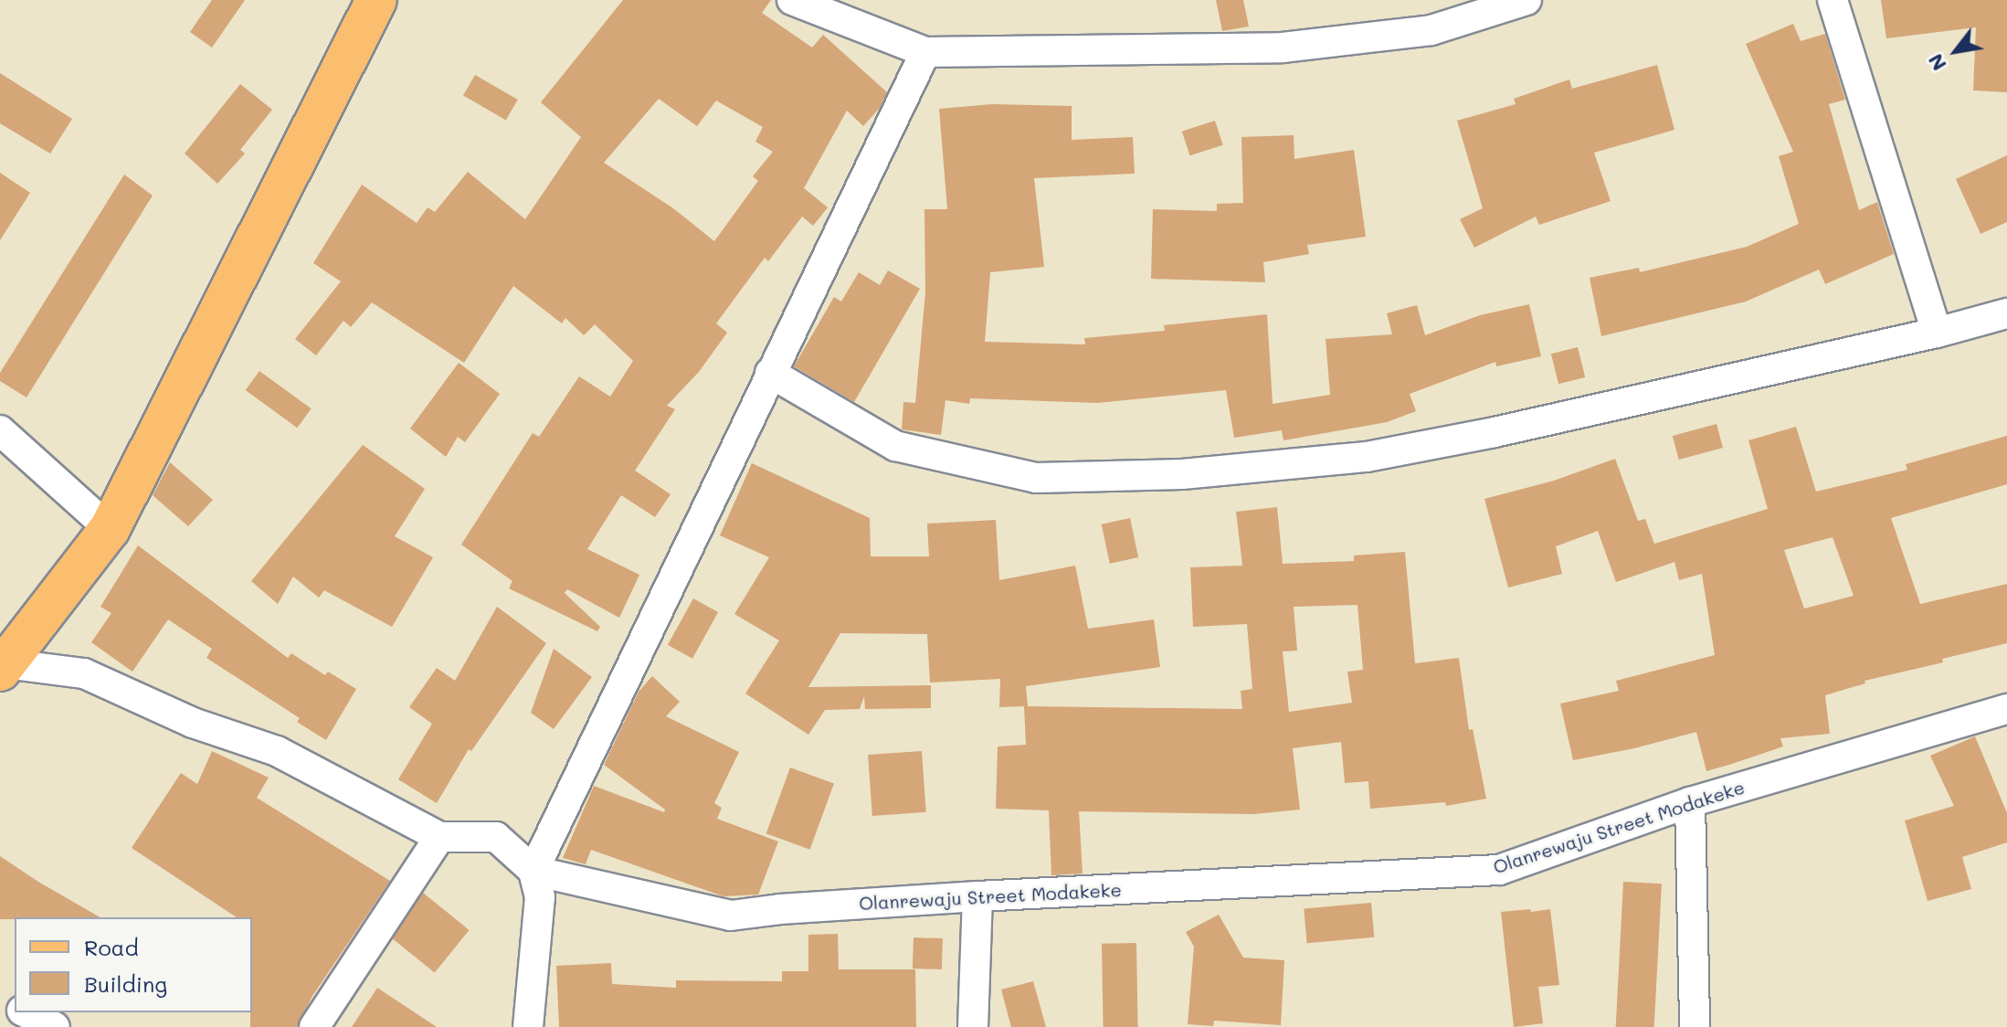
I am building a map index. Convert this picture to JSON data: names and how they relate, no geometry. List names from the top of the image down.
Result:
{
  "streets": {
    "street": ["Olanrewaju Street Modakeke"]
  },
  "legend": ["Road", "Building"],
  "north": "bottom left"
}
